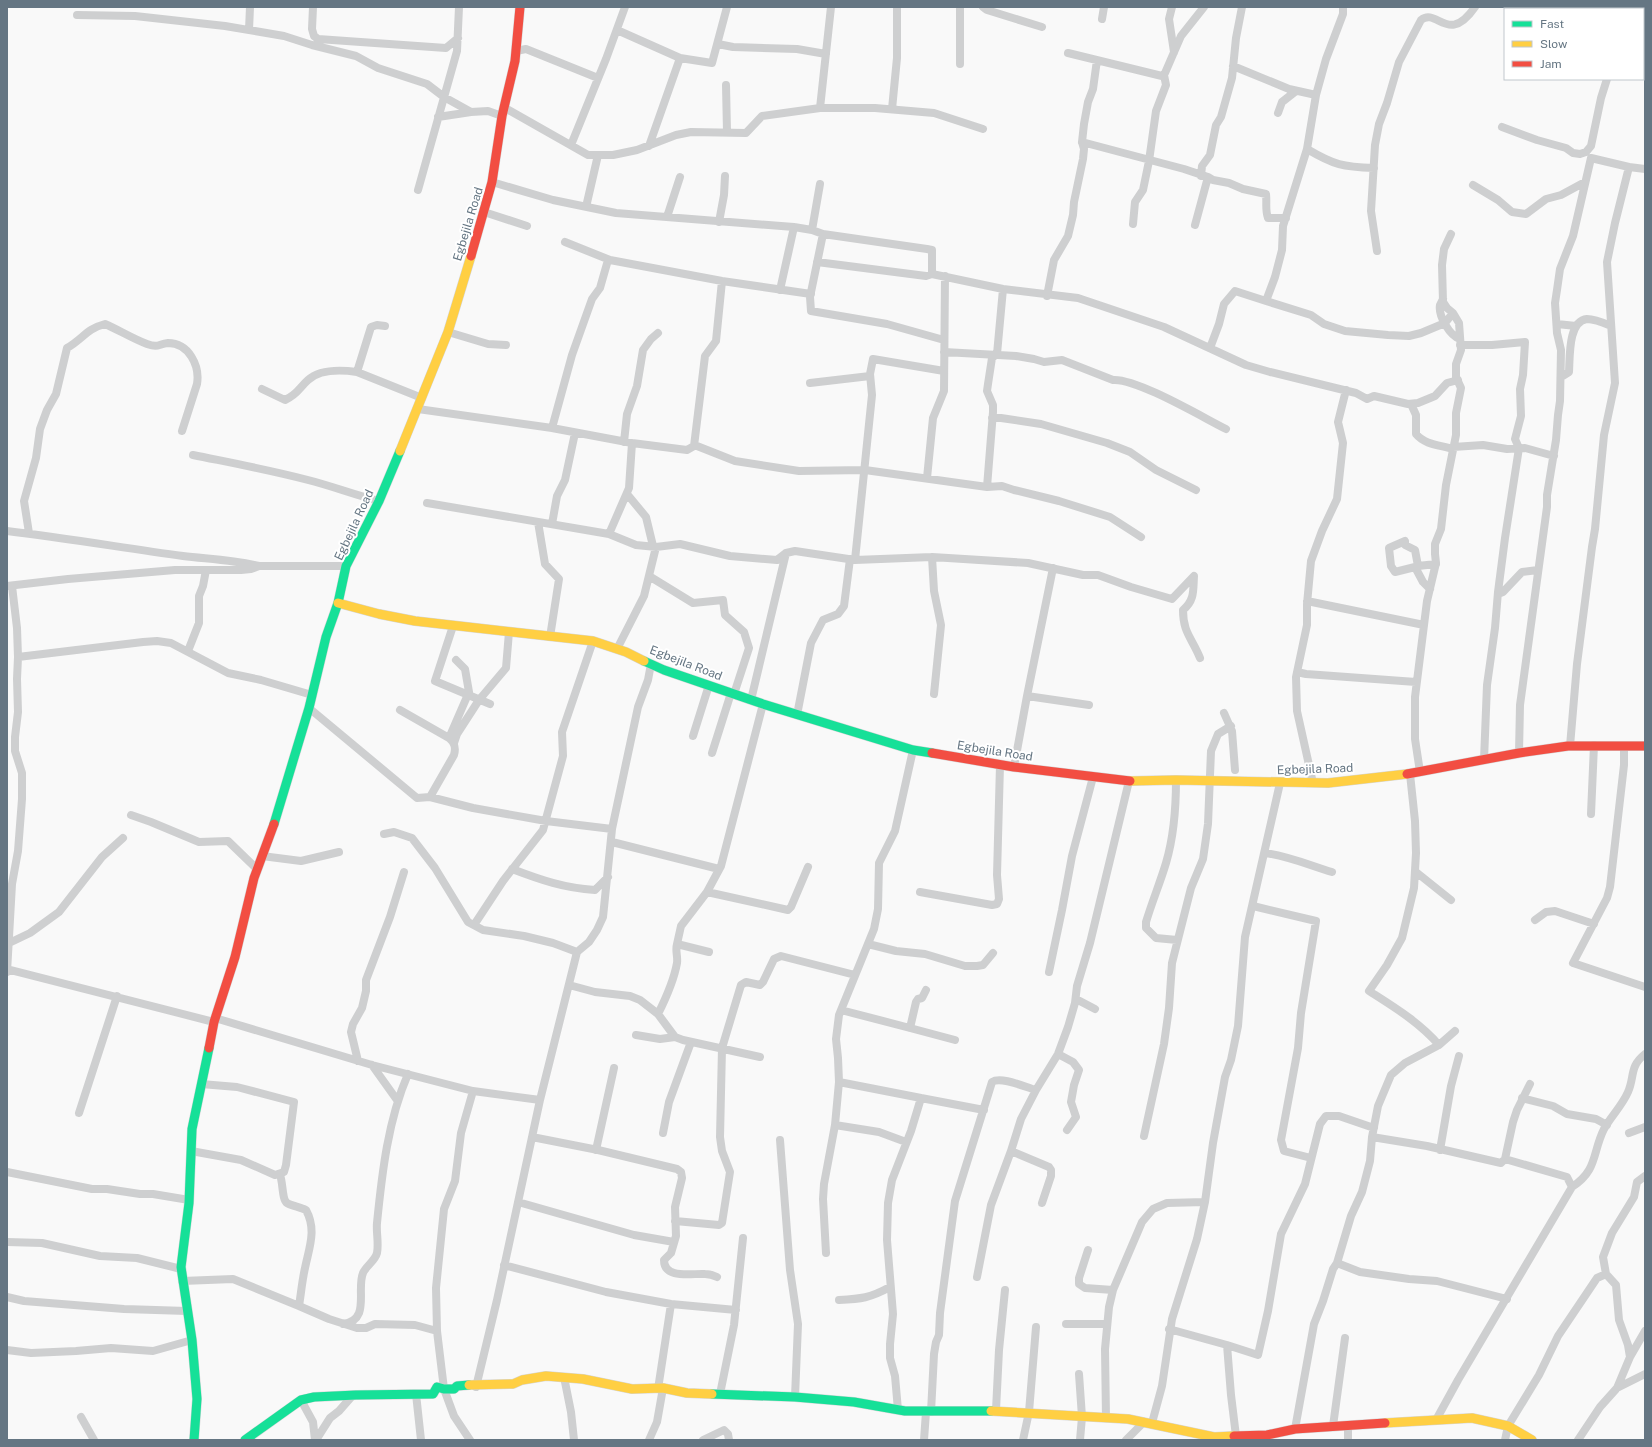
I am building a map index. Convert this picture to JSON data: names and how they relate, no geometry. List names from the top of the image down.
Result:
{
  "streets": {
    "street": ["Egbejila Road"]
  },
  "legend": ["Fast", "Slow", "Jam"]
}
